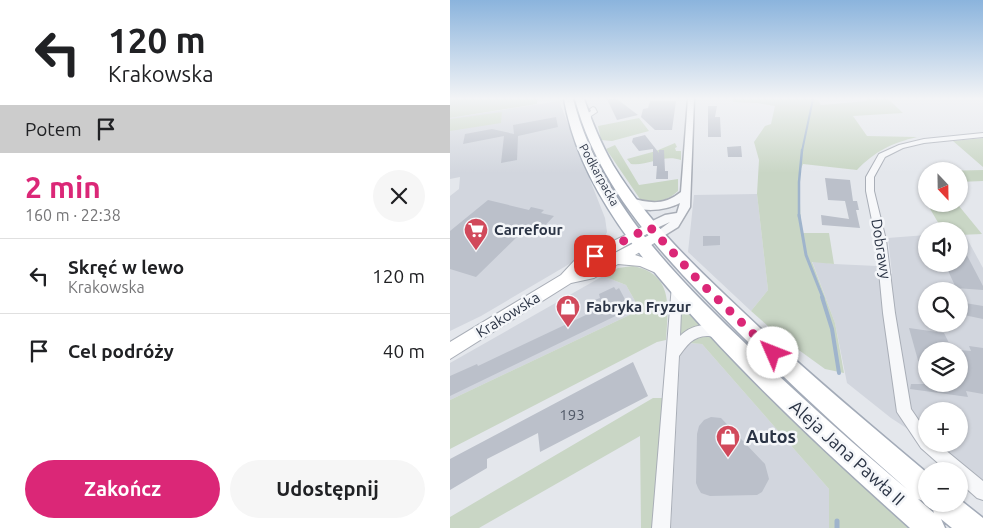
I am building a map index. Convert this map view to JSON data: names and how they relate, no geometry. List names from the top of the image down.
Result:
{
  "streets": {
    "main road": ["Podkarpacka", "Krakowska", "Aleja Jana Pawła II"],
    "street": ["Dobrawy"]
  },
  "crossings": [
    ["Podkarpacka", "Krakowska"],
    ["Podkarpacka", "Aleja Jana Pawła II"],
    ["Krakowska", "Aleja Jana Pawła II"]
  ],
  "places": {
    "supermarket": ["Carrefour"],
    "shop": ["Fabryka Fryzur", "Autos"]
  },
  "house_numbers": ["193"],
  "north": "bottom",
  "page": {
    "turn": ["120 m", "Krakowska"],
    "then": "Potem",
    "heading": ["2 min", "160 m · 22:38"],
    "map_buttons": ["+", "−"],
    "list": [
      {
        "name": "Skręć w lewo",
        "note": "Krakowska",
        "value": "120 m"
      },
      {
        "name": "Cel podróży",
        "value": "40 m"
      }
    ],
    "buttons": ["Zakończ", "Udostępnij"]
  }
}
